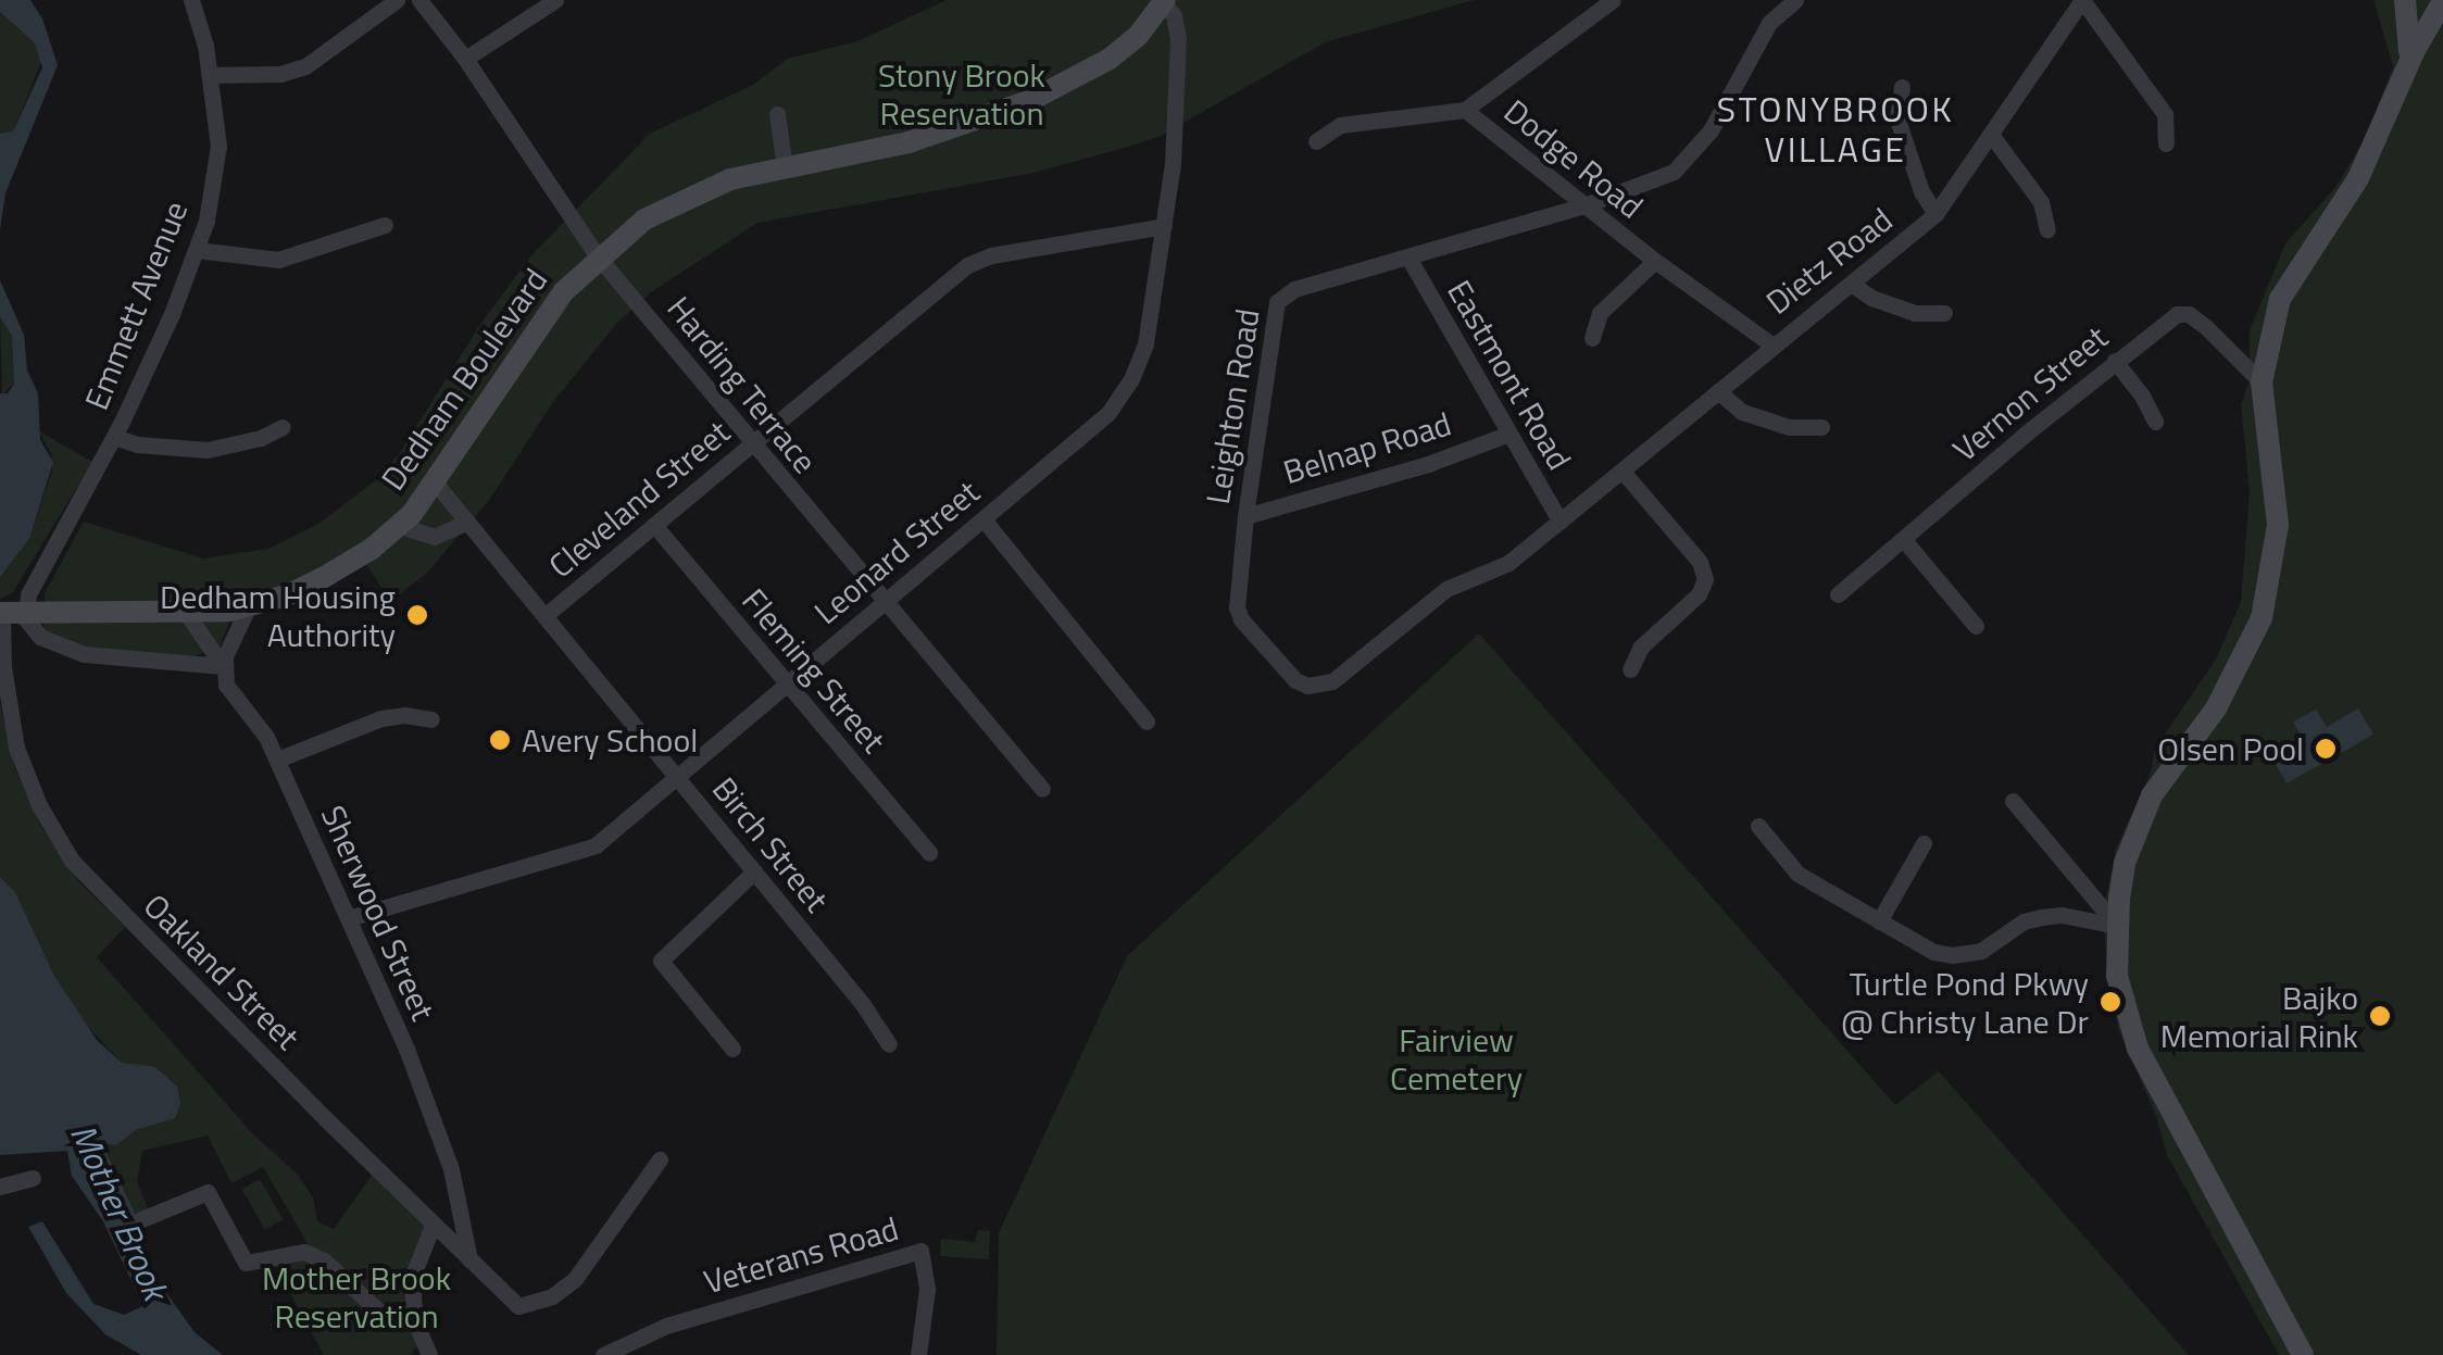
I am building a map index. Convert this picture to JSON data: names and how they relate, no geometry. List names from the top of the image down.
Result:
{
  "streets": {
    "main road": ["Dedham Boulevard"],
    "street": [
      "Dodge Road",
      "Dietz Road",
      "Emmett Avenue",
      "Eastmont Road",
      "Harding Terrace",
      "Vernon Street",
      "Leighton Road",
      "Belnap Road",
      "Cleveland Street",
      "Leonard Street",
      "Fleming Street",
      "Birch Street",
      "Sherwood Street",
      "Oakland Street",
      "Veterans Road"
    ]
  },
  "crossings": [
    ["Dodge Road", "Dietz Road"],
    ["Dodge Road", "Leighton Road"],
    ["Dietz Road", "Eastmont Road"],
    ["Dietz Road", "Leighton Road"],
    ["Emmett Avenue", "Dedham Boulevard"],
    ["Emmett Avenue", "Oakland Street"],
    ["Eastmont Road", "Leighton Road"],
    ["Eastmont Road", "Belnap Road"],
    ["Dedham Boulevard", "Harding Terrace"],
    ["Dedham Boulevard", "Leonard Street"],
    ["Dedham Boulevard", "Birch Street"],
    ["Dedham Boulevard", "Sherwood Street"],
    ["Dedham Boulevard", "Oakland Street"],
    ["Harding Terrace", "Cleveland Street"],
    ["Harding Terrace", "Leonard Street"],
    ["Leighton Road", "Belnap Road"],
    ["Cleveland Street", "Leonard Street"],
    ["Cleveland Street", "Fleming Street"],
    ["Cleveland Street", "Birch Street"],
    ["Leonard Street", "Fleming Street"],
    ["Leonard Street", "Birch Street"],
    ["Leonard Street", "Sherwood Street"],
    ["Sherwood Street", "Oakland Street"]
  ],
  "districts": ["STONYBROOK VILLAGE"],
  "water": ["Mother Brook"],
  "parks": ["Stony Brook Reservation", "Fairview Cemetery", "Mother Brook Reservation"],
  "places": [
    "Dedham Housing Authority",
    "Avery School",
    "Olsen Pool",
    "Turtle Pond Pkwy @ Christy Lane Dr",
    "Bajko Memorial Rink"
  ]
}
